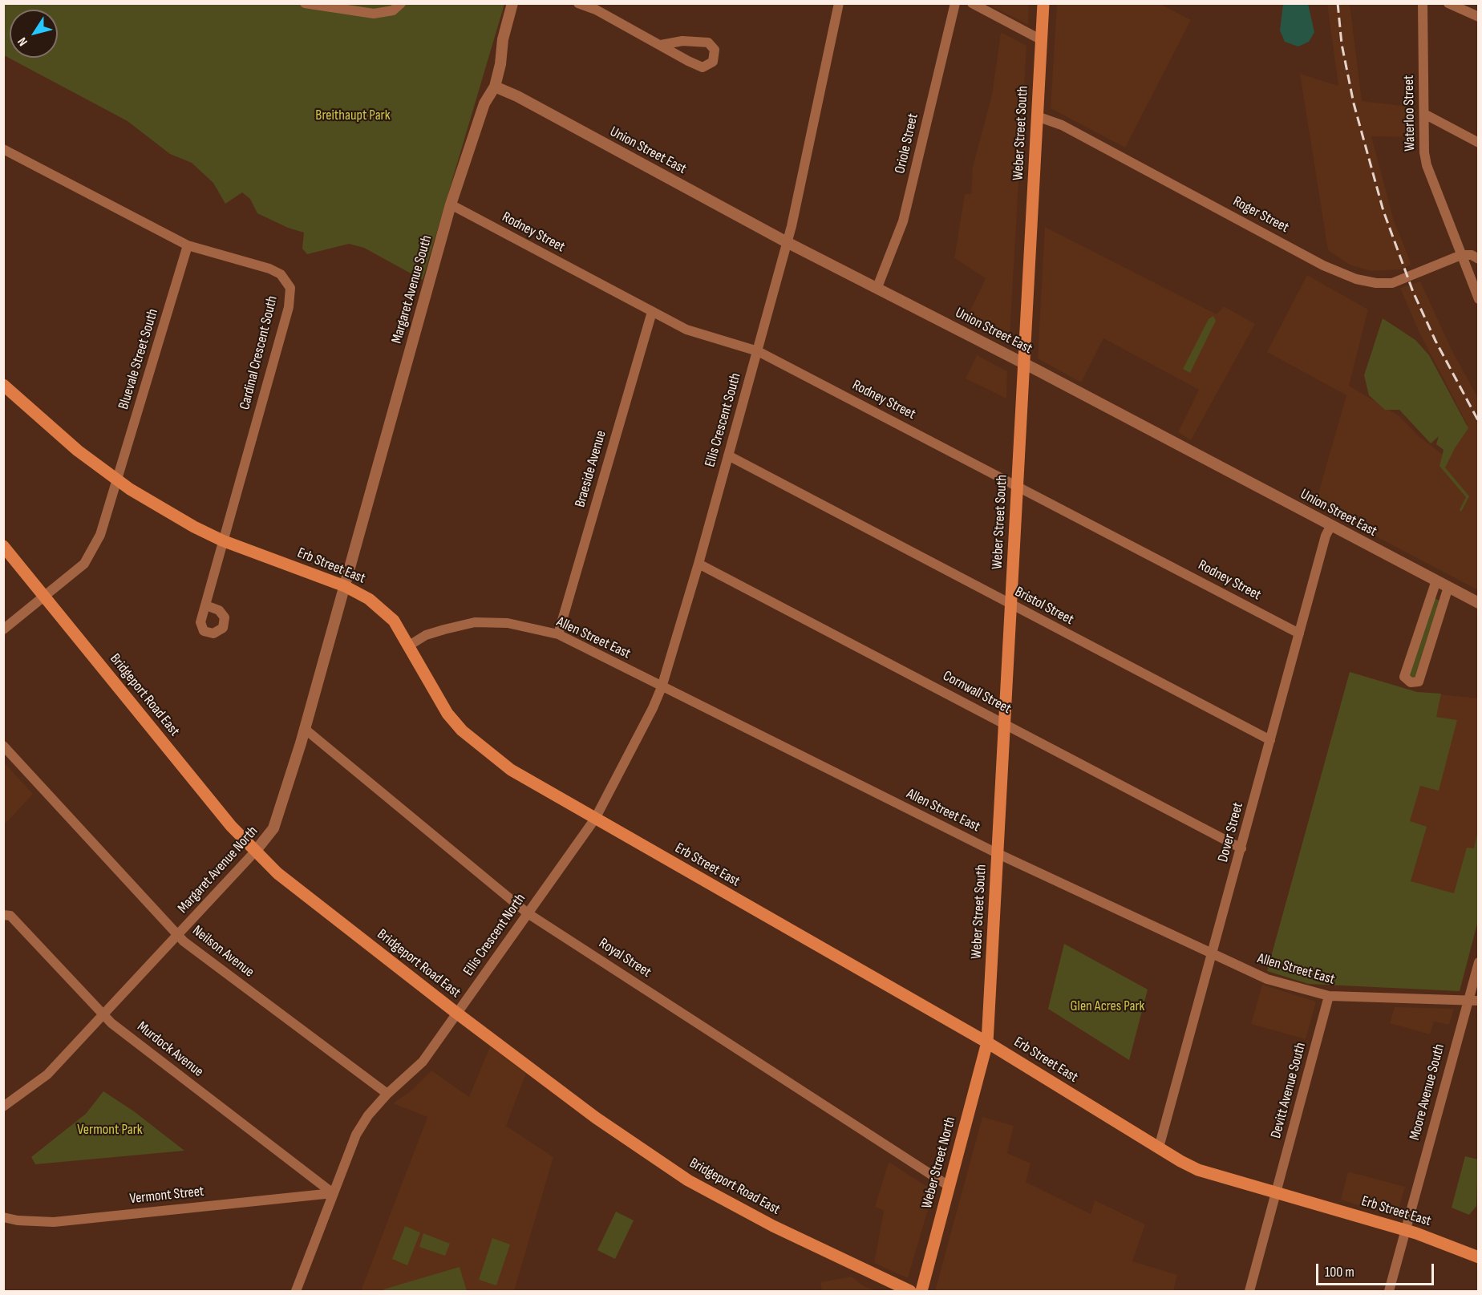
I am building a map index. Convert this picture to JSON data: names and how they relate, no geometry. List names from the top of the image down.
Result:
{
  "streets": {
    "main road": [
      "Weber Street South",
      "Erb Street East",
      "Bridgeport Road East",
      "Weber Street North"
    ],
    "street": [
      "Waterloo Street",
      "Oriole Street",
      "Union Street East",
      "Roger Street",
      "Rodney Street",
      "Margaret Avenue South",
      "Cardinal Crescent South",
      "Bluevale Street South",
      "Ellis Crescent South",
      "Braeside Avenue",
      "Bristol Street",
      "Allen Street East",
      "Cornwall Street",
      "Dover Street",
      "Margaret Avenue North",
      "Ellis Crescent North",
      "Neilson Avenue",
      "Royal Street",
      "Murdock Avenue",
      "Devitt Avenue South",
      "Moore Avenue South",
      "Vermont Street"
    ]
  },
  "crossings": [
    ["Waterloo Street", "Roger Street"],
    ["Weber Street South", "Union Street East"],
    ["Weber Street South", "Roger Street"],
    ["Weber Street South", "Rodney Street"],
    ["Weber Street South", "Erb Street East"],
    ["Weber Street South", "Bristol Street"],
    ["Weber Street South", "Allen Street East"],
    ["Weber Street South", "Cornwall Street"],
    ["Weber Street South", "Weber Street North"],
    ["Oriole Street", "Union Street East"],
    ["Union Street East", "Margaret Avenue South"],
    ["Union Street East", "Ellis Crescent South"],
    ["Union Street East", "Dover Street"],
    ["Rodney Street", "Margaret Avenue South"],
    ["Rodney Street", "Ellis Crescent South"],
    ["Rodney Street", "Braeside Avenue"],
    ["Rodney Street", "Dover Street"],
    ["Margaret Avenue South", "Erb Street East"],
    ["Margaret Avenue South", "Margaret Avenue North"],
    ["Cardinal Crescent South", "Bluevale Street South"],
    ["Cardinal Crescent South", "Erb Street East"],
    ["Bluevale Street South", "Erb Street East"],
    ["Bluevale Street South", "Bridgeport Road East"],
    ["Ellis Crescent South", "Erb Street East"],
    ["Ellis Crescent South", "Bristol Street"],
    ["Ellis Crescent South", "Allen Street East"],
    ["Ellis Crescent South", "Cornwall Street"],
    ["Ellis Crescent South", "Ellis Crescent North"],
    ["Braeside Avenue", "Allen Street East"],
    ["Erb Street East", "Allen Street East"],
    ["Erb Street East", "Dover Street"],
    ["Erb Street East", "Margaret Avenue North"],
    ["Erb Street East", "Ellis Crescent North"],
    ["Erb Street East", "Devitt Avenue South"],
    ["Erb Street East", "Moore Avenue South"],
    ["Erb Street East", "Weber Street North"],
    ["Bristol Street", "Dover Street"],
    ["Allen Street East", "Dover Street"],
    ["Allen Street East", "Devitt Avenue South"],
    ["Allen Street East", "Moore Avenue South"],
    ["Cornwall Street", "Dover Street"],
    ["Bridgeport Road East", "Margaret Avenue North"],
    ["Bridgeport Road East", "Ellis Crescent North"],
    ["Margaret Avenue North", "Neilson Avenue"],
    ["Margaret Avenue North", "Royal Street"],
    ["Margaret Avenue North", "Murdock Avenue"],
    ["Ellis Crescent North", "Neilson Avenue"],
    ["Ellis Crescent North", "Royal Street"],
    ["Ellis Crescent North", "Murdock Avenue"],
    ["Ellis Crescent North", "Vermont Street"],
    ["Royal Street", "Weber Street North"],
    ["Murdock Avenue", "Vermont Street"]
  ],
  "parks": ["Breithaupt Park", "Glen Acres Park", "Vermont Park"],
  "scale_bar": "100 m",
  "north": "bottom left"
}
